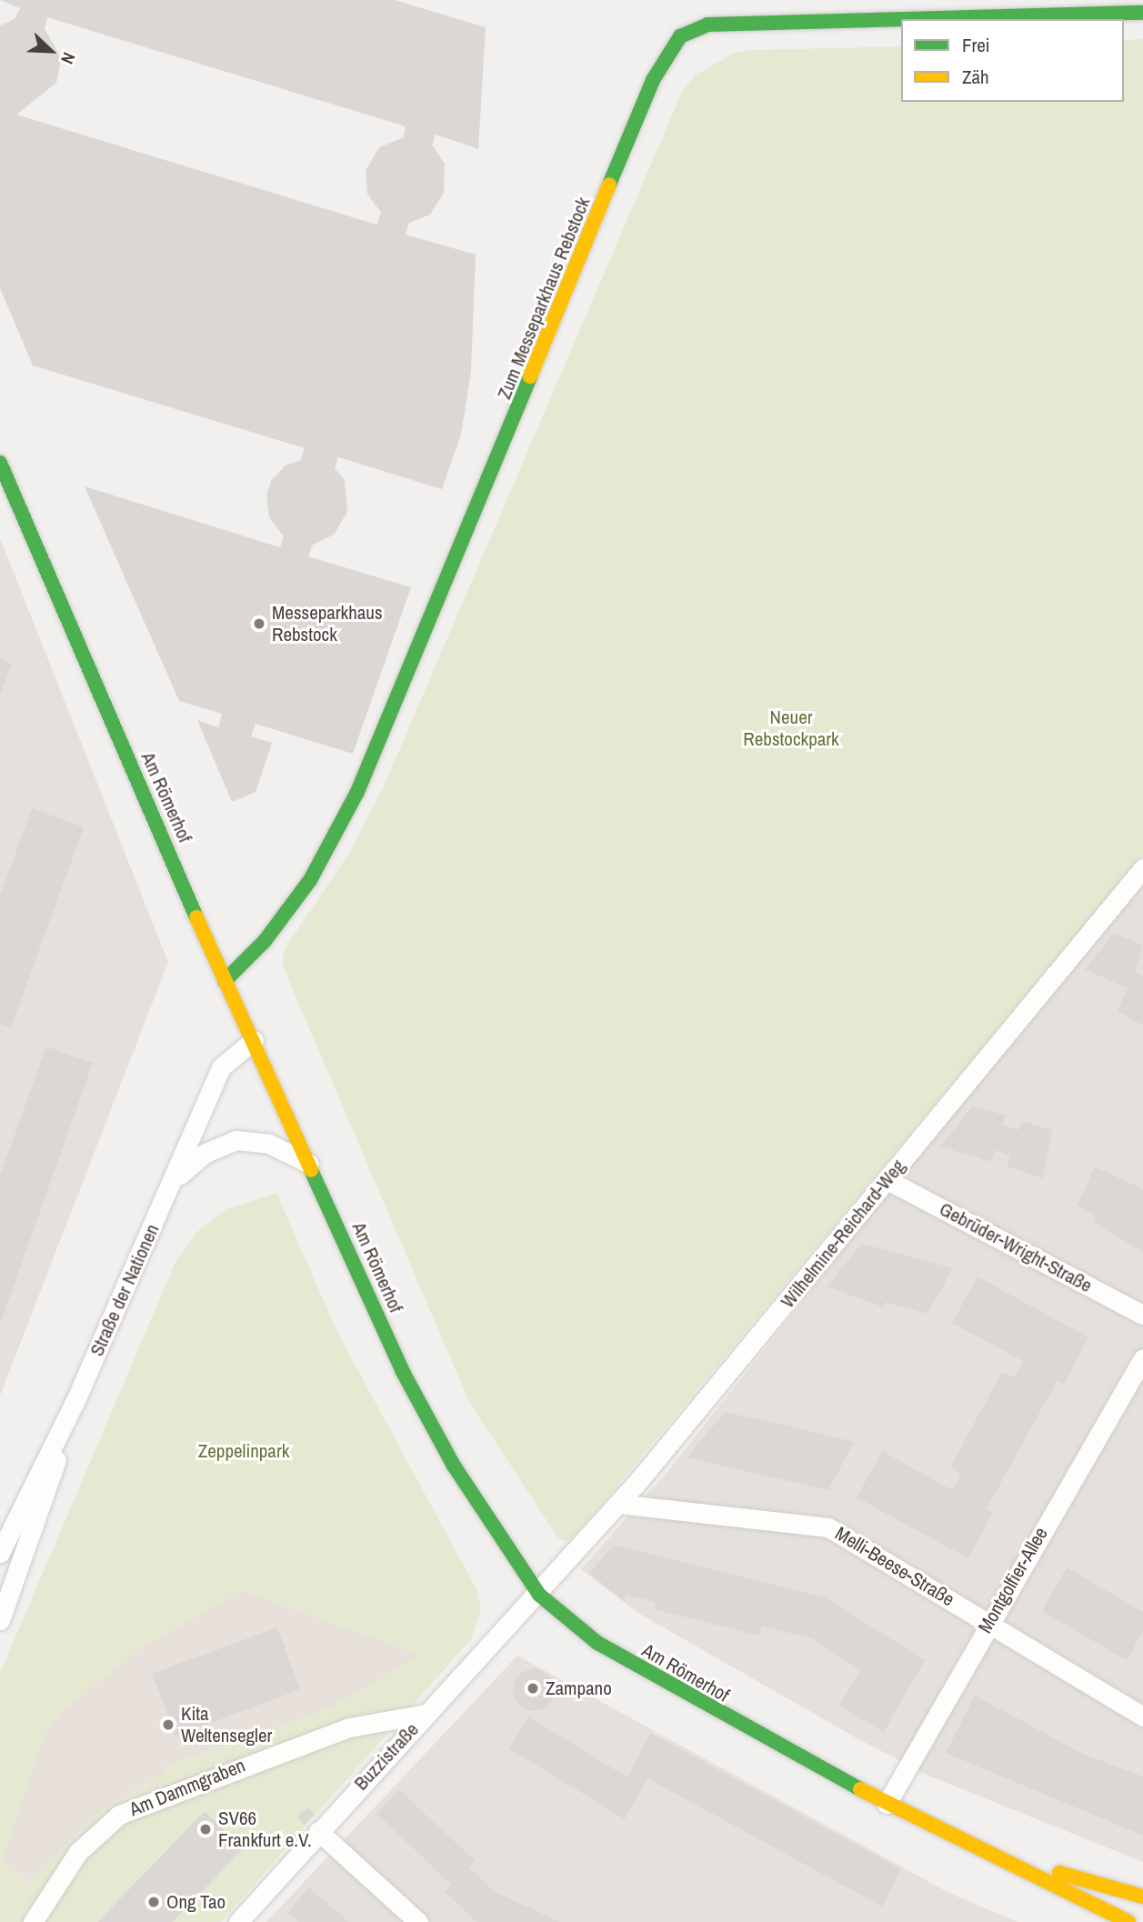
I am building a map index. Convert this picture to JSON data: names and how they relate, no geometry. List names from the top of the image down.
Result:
{
  "streets": {
    "main road": ["Zum Messeparkhaus Rebstock", "Am Römerhof"],
    "street": [
      "Wilhelmine-Reichard-Weg",
      "Gebrüder-Wright-Straße",
      "Straße der Nationen",
      "Melli-Beese-Straße",
      "Montgolfier-Allee",
      "Buzzistraße",
      "Am Dammgraben"
    ]
  },
  "crossings": [
    ["Zum Messeparkhaus Rebstock", "Am Römerhof"],
    ["Am Römerhof", "Wilhelmine-Reichard-Weg"],
    ["Am Römerhof", "Straße der Nationen"],
    ["Am Römerhof", "Montgolfier-Allee"],
    ["Am Römerhof", "Buzzistraße"],
    ["Wilhelmine-Reichard-Weg", "Gebrüder-Wright-Straße"],
    ["Wilhelmine-Reichard-Weg", "Melli-Beese-Straße"],
    ["Wilhelmine-Reichard-Weg", "Buzzistraße"],
    ["Melli-Beese-Straße", "Montgolfier-Allee"],
    ["Buzzistraße", "Am Dammgraben"]
  ],
  "parks": ["Neuer Rebstockpark", "Zeppelinpark"],
  "places": [
    "Messeparkhaus Rebstock",
    "Zampano",
    "Kita Weltensegler",
    "SV66 Frankfurt e.V.",
    "Ong Tao"
  ],
  "legend": ["Frei", "Zäh"],
  "north": "bottom right"
}
